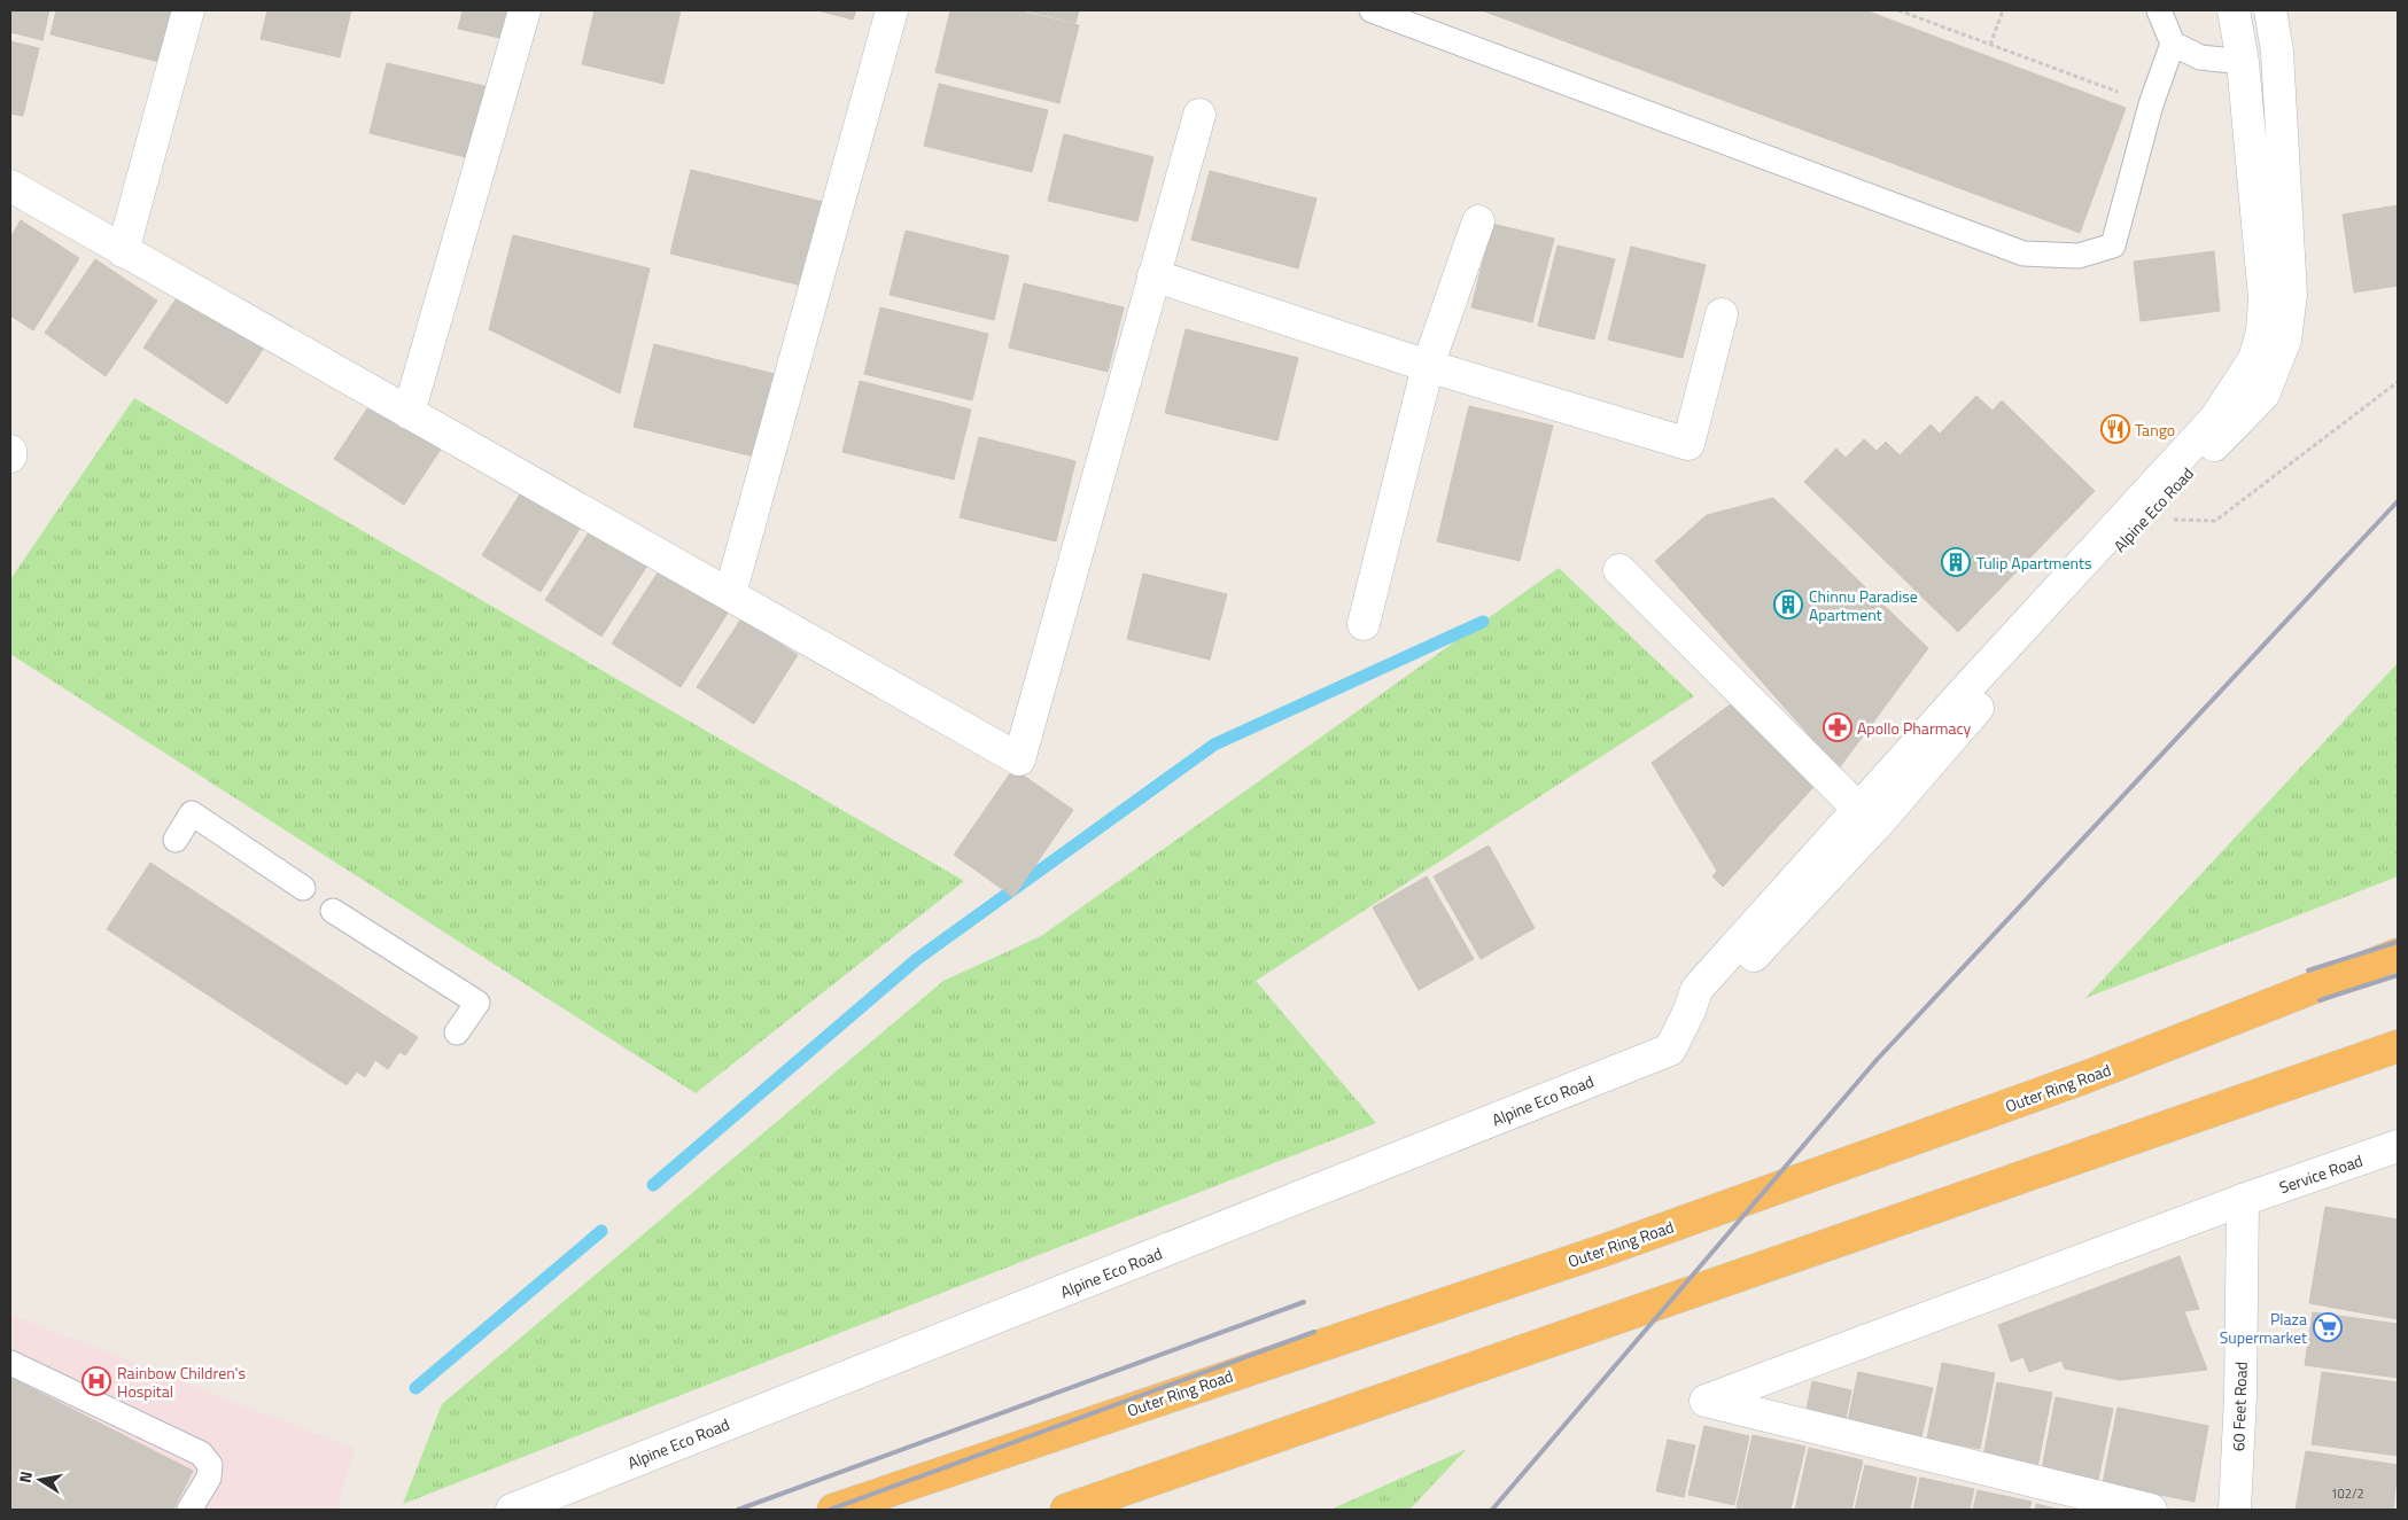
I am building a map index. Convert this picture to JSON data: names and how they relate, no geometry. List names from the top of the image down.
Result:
{
  "streets": {
    "highway": ["Outer Ring Road"],
    "street": ["Alpine Eco Road", "Service Road", "60 Feet Road"]
  },
  "crossings": [
    ["Service Road", "60 Feet Road"]
  ],
  "places": {
    "restaurant": ["Tango"],
    "building": ["Tulip Apartments", "Chinnu Paradise Apartment"],
    "pharmacy": ["Apollo Pharmacy"],
    "supermarket": ["Plaza Supermarket"],
    "hospital": ["Rainbow Children's Hospital"]
  },
  "house_numbers": ["102/2"],
  "north": "left"
}
